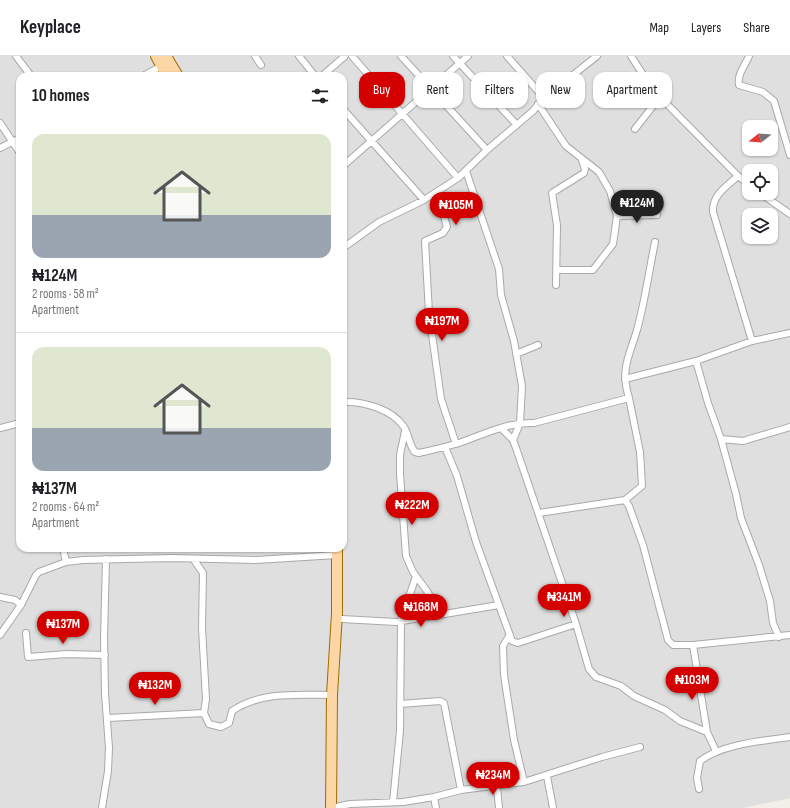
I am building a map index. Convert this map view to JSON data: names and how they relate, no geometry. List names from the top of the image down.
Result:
{
  "north": "left",
  "page": {
    "header": "Keyplace",
    "nav": ["Map", "Layers", "Share"],
    "chip": [
      "Buy",
      "Rent",
      "Filters",
      "New",
      "Apartment"
    ],
    "heading": "10 homes",
    "list": [
      {
        "name": "₦124M",
        "note": "2 rooms · 58 m² · Apartment"
      },
      {
        "name": "₦137M",
        "note": "2 rooms · 64 m² · Apartment"
      }
    ],
    "price": [
      "₦124M",
      "₦105M",
      "₦197M",
      "₦222M",
      "₦341M",
      "₦168M",
      "₦137M",
      "₦103M",
      "₦132M",
      "₦234M"
    ]
  }
}
